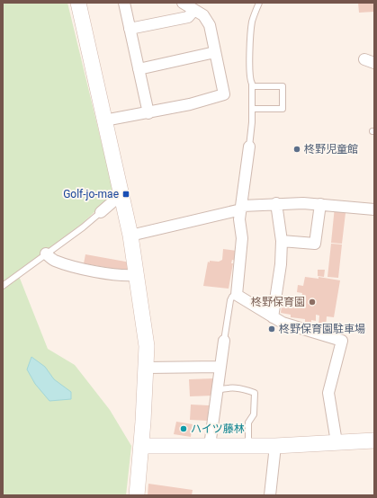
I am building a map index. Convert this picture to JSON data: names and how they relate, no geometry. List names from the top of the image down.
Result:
{
  "places": {
    "other": [
      "柊野児童館",
      "柊野保育園",
      "柊野保育園駐車場",
      "ハイツ藤林"
    ],
    "transit": ["Golf-jo-mae"]
  }
}
